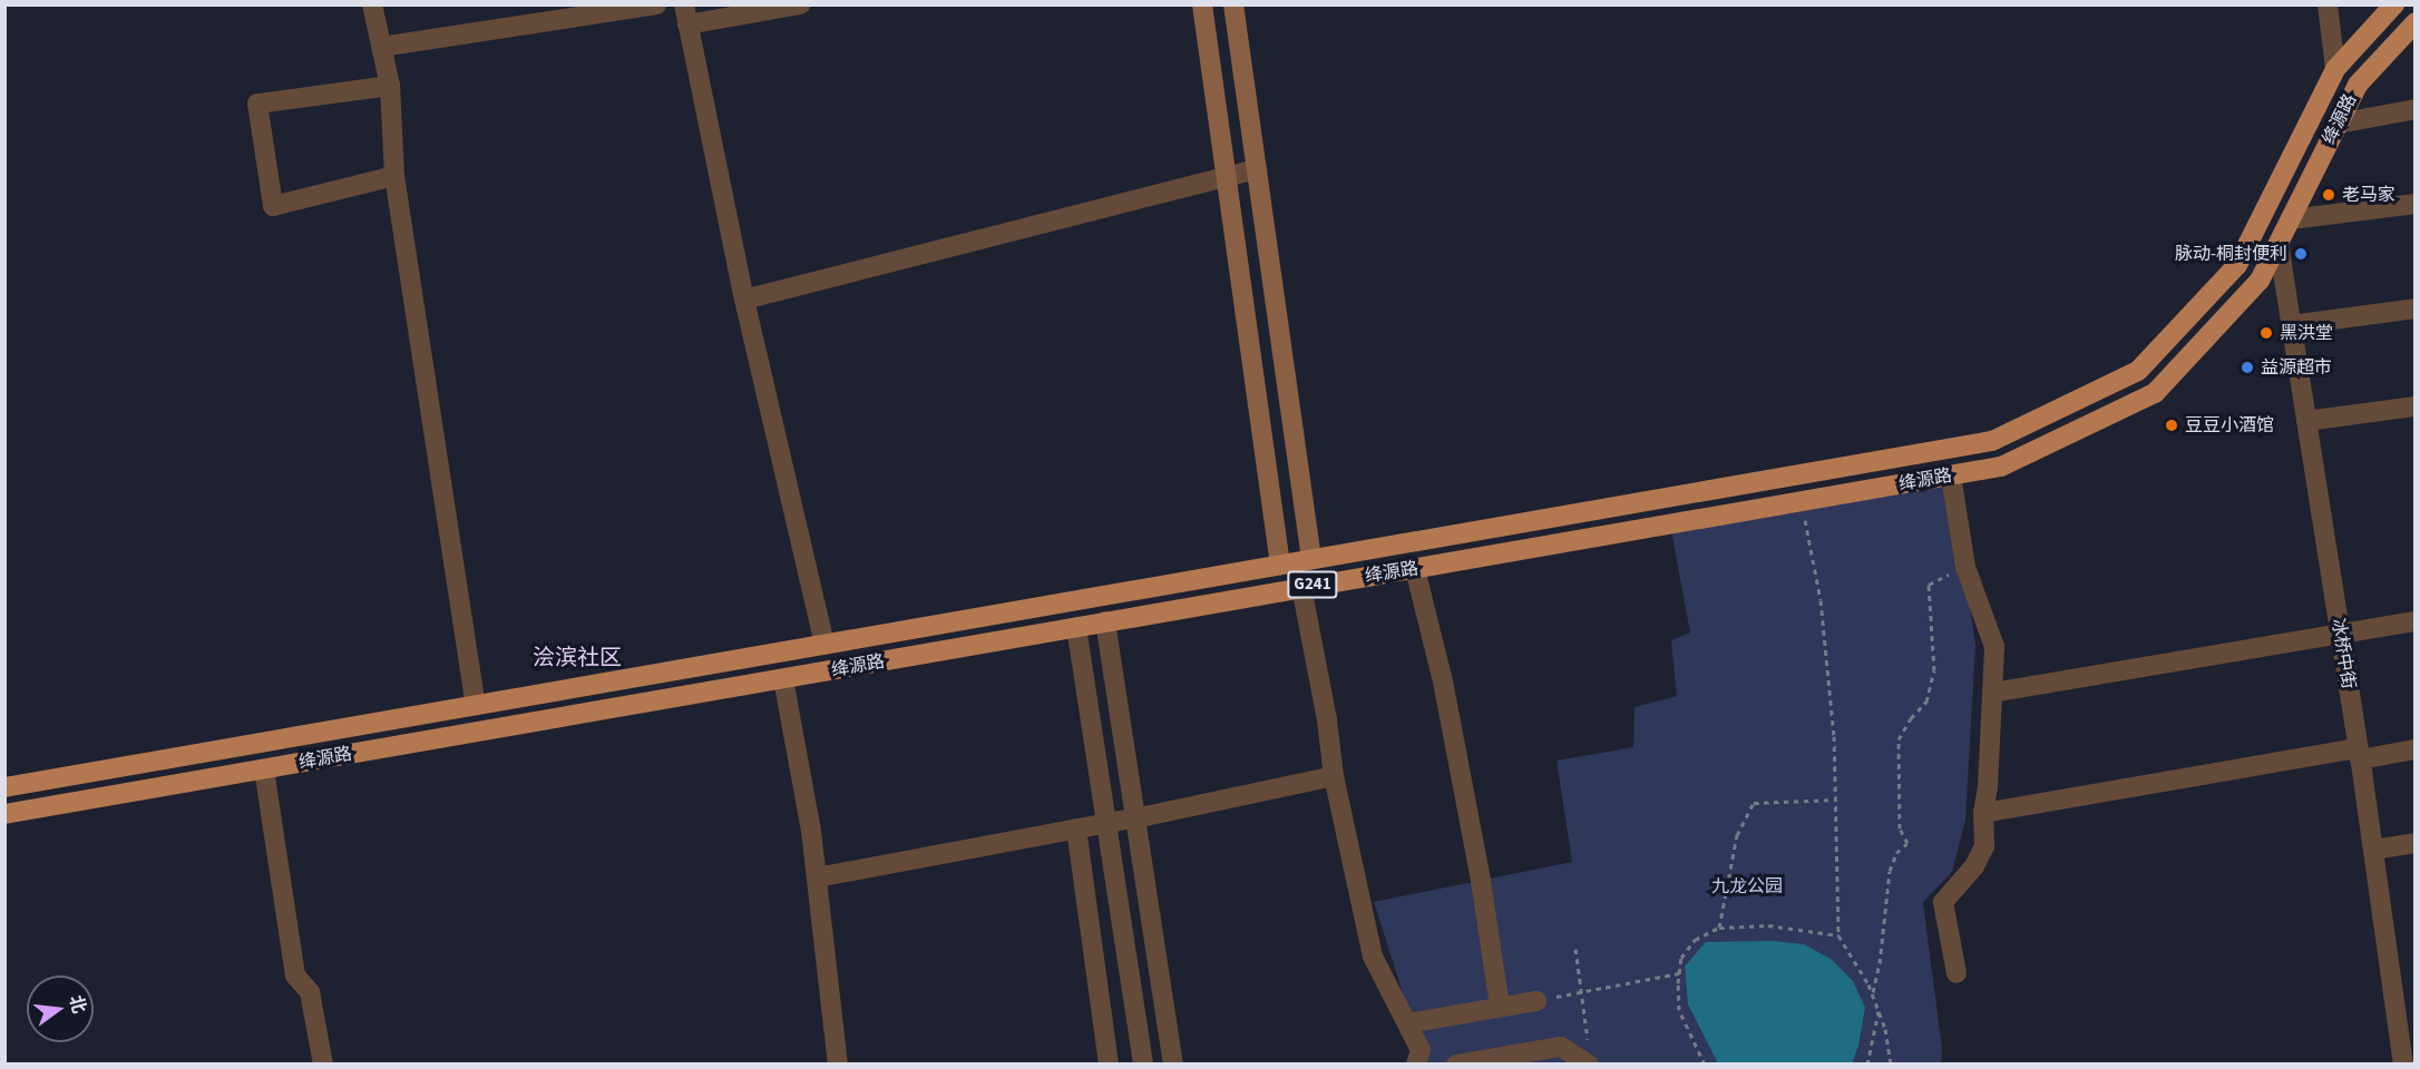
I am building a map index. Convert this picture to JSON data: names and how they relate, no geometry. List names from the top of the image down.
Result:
{
  "streets": {
    "highway": ["绛源路", "G241"],
    "street": ["冰桥中街"]
  },
  "crossings": [
    ["绛源路", "冰桥中街"]
  ],
  "districts": ["浍滨社区"],
  "parks": ["九龙公园"],
  "places": [
    "老马家",
    "脉动-桐封便利",
    "黑洪堂",
    "益源超市",
    "豆豆小酒馆"
  ],
  "north": "right"
}
